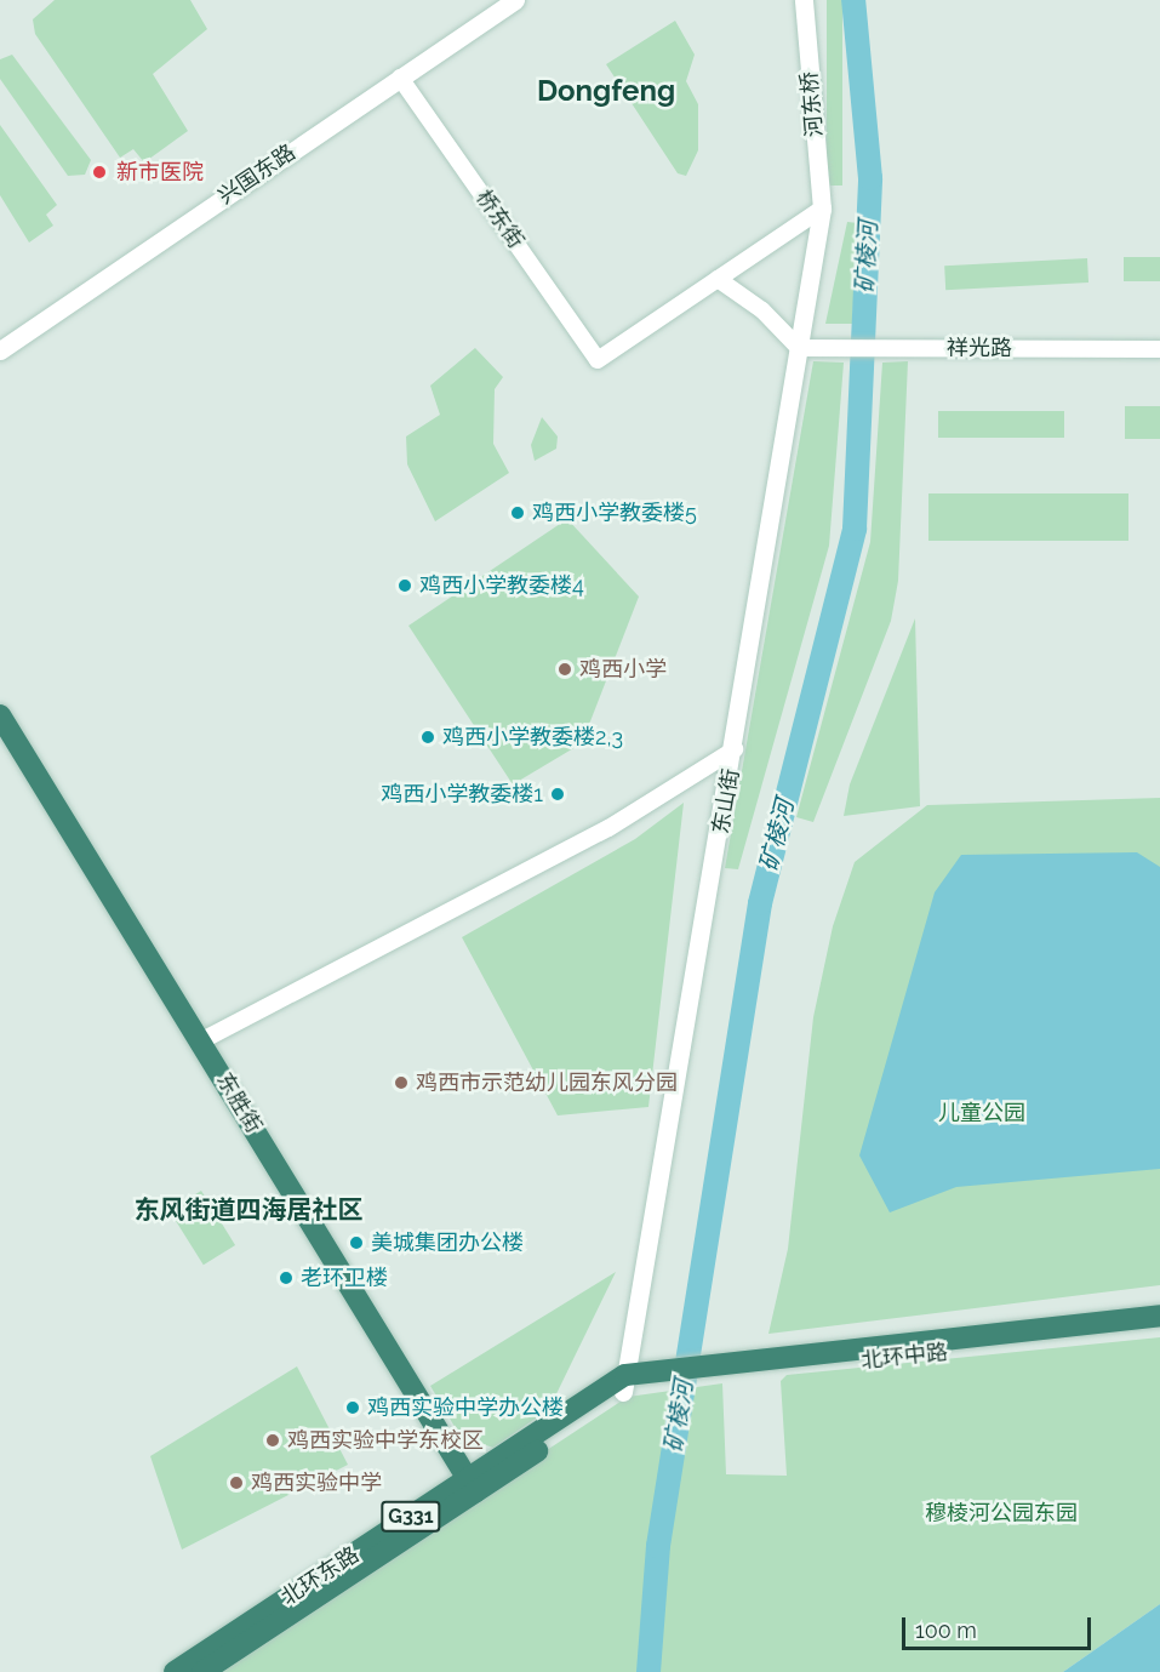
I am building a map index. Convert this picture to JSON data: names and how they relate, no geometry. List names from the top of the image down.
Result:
{
  "streets": {
    "highway": [
      "东胜街",
      "北环中路",
      "G331",
      "北环东路"
    ],
    "main road": ["河东桥", "兴国东路", "东山街"],
    "street": ["桥东街", "祥光路"]
  },
  "crossings": [
    ["河东桥", "东山街"],
    ["兴国东路", "桥东街"],
    ["祥光路", "东山街"],
    ["东山街", "北环东路"],
    ["东胜街", "北环东路"],
    ["北环中路", "北环东路"]
  ],
  "districts": ["Dongfeng", "东风街道四海居社区"],
  "water": ["矿棱河"],
  "parks": ["儿童公园", "穆棱河公园东园"],
  "places": [
    "新市医院",
    "鸡西小学教委楼5",
    "鸡西小学教委楼4",
    "鸡西小学",
    "鸡西小学教委楼2,3",
    "鸡西小学教委楼1",
    "鸡西市示范幼儿园东风分园",
    "美城集团办公楼",
    "老环卫楼",
    "鸡西实验中学办公楼",
    "鸡西实验中学东校区",
    "鸡西实验中学"
  ],
  "scale_bar": "100 m"
}
